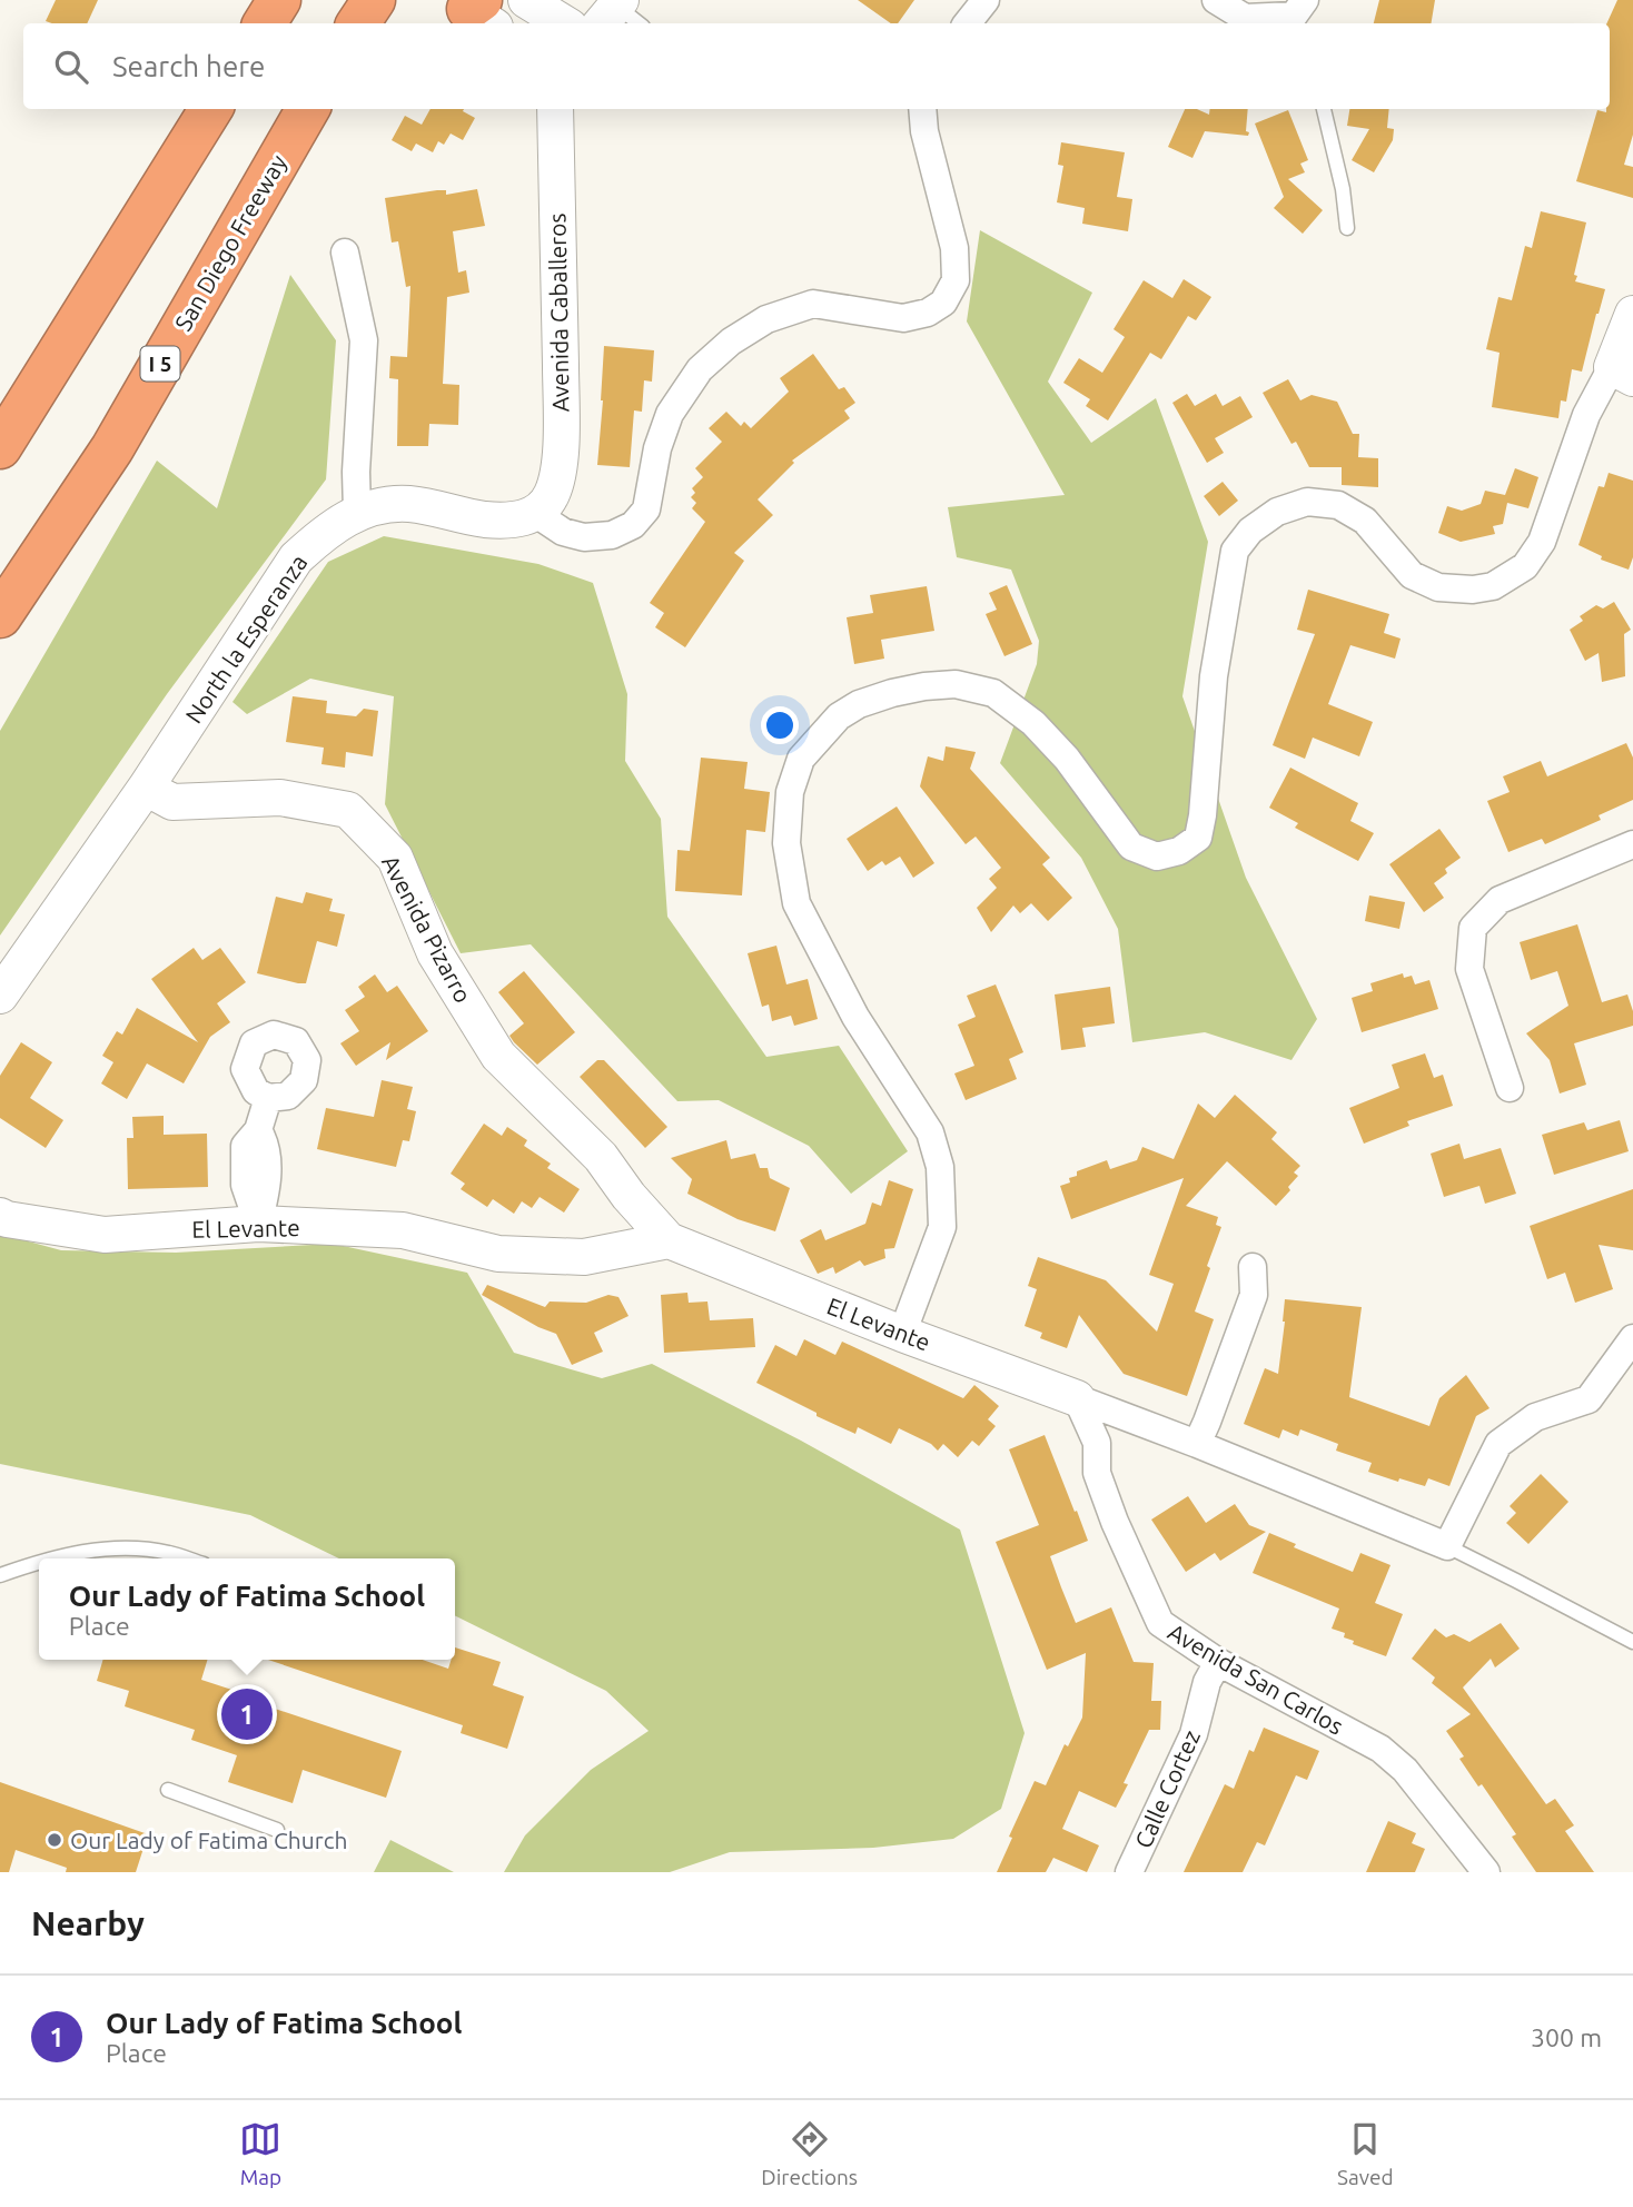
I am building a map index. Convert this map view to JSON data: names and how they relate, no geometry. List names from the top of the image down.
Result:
{
  "streets": {
    "highway": ["San Diego Freeway", "I 5"],
    "street": [
      "Avenida Caballeros",
      "North la Esperanza",
      "Avenida Pizarro",
      "El Levante",
      "Avenida San Carlos",
      "Calle Cortez"
    ]
  },
  "crossings": [
    ["North la Esperanza", "Avenida Pizarro"],
    ["Avenida Pizarro", "El Levante"],
    ["El Levante", "Avenida San Carlos"],
    ["Avenida San Carlos", "Calle Cortez"]
  ],
  "places": ["Our Lady of Fatima Church"],
  "page": {
    "search": "Search here",
    "popup": ["Our Lady of Fatima School", "Place"],
    "pins": "1",
    "heading": "Nearby",
    "list": [
      {
        "mark": "1",
        "name": "Our Lady of Fatima School",
        "note": "Place",
        "value": "300 m"
      }
    ],
    "nav": ["Map", "Directions", "Saved"]
  }
}
